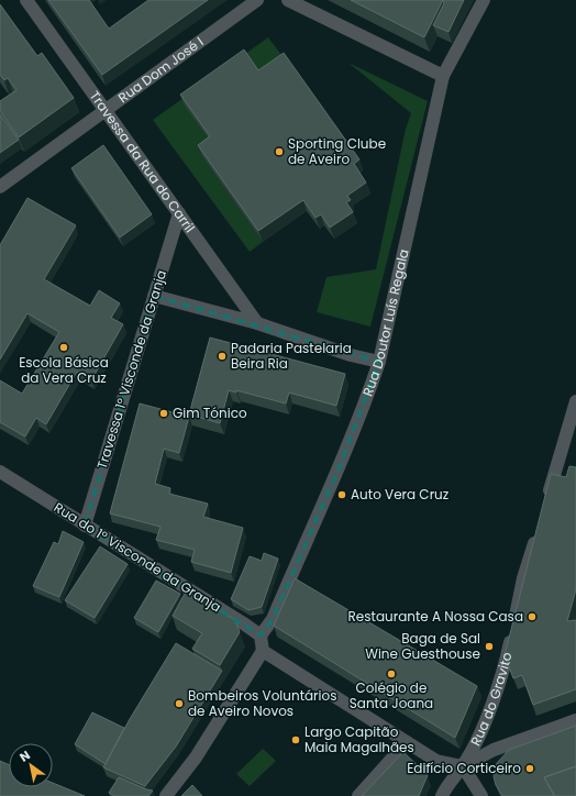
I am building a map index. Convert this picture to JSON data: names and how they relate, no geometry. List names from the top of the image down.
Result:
{
  "streets": {
    "street": [
      "Rua Dom José I",
      "Travessa da Rua do Carril",
      "Rua Doutor Luís Regala",
      "Travessa 1º Visconde da Granja",
      "Rua do 1º Visconde da Granja",
      "Rua do Gravito"
    ]
  },
  "crossings": [
    ["Rua Dom José I", "Travessa da Rua do Carril"],
    ["Travessa da Rua do Carril", "Travessa 1º Visconde da Granja"],
    ["Rua Doutor Luís Regala", "Rua do 1º Visconde da Granja"],
    ["Travessa 1º Visconde da Granja", "Rua do 1º Visconde da Granja"]
  ],
  "places": [
    "Sporting Clube de Aveiro",
    "Escola Básica da Vera Cruz",
    "Padaria Pastelaria Beira Ria",
    "Gim Tónico",
    "Auto Vera Cruz",
    "Restaurante A Nossa Casa",
    "Baga de Sal Wine Guesthouse",
    "Colégio de Santa Joana",
    "Bombeiros Voluntários de Aveiro Novos",
    "Largo Capitão Maia Magalhães",
    "Edifício Corticeiro"
  ],
  "north": "top left"
}
